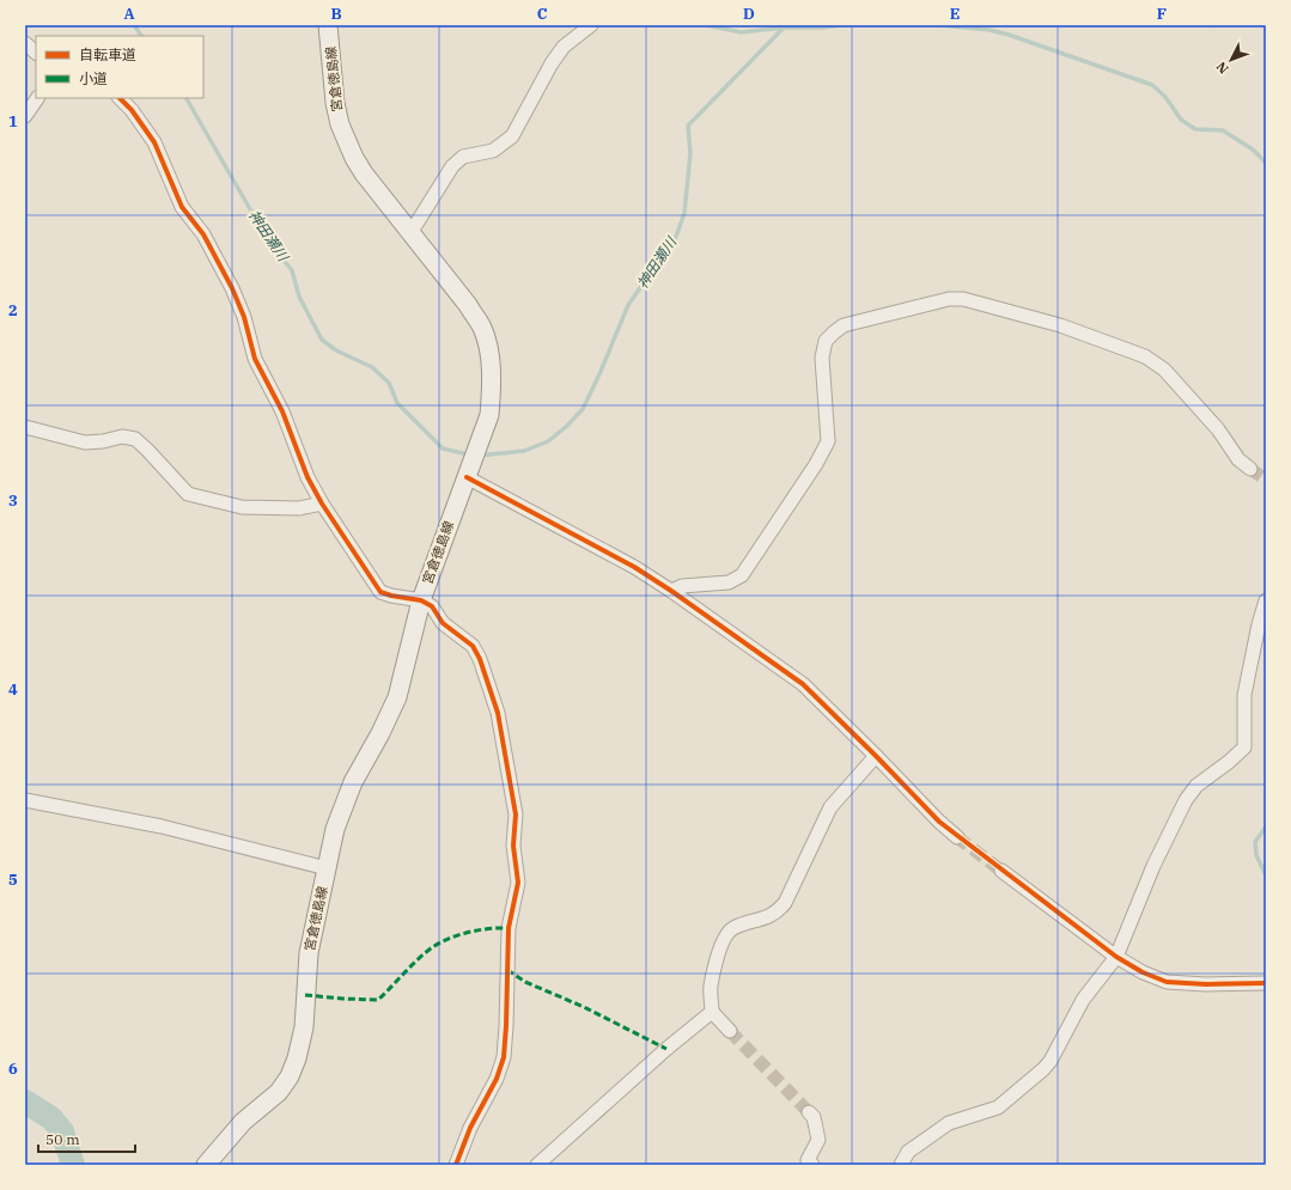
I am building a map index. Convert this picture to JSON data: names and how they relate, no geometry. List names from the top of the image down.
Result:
{
  "streets": {
    "main road": ["宮倉徳島線"]
  },
  "water": ["神田瀬川"],
  "legend": ["自転車道", "小道"],
  "scale_bar": "50 m",
  "north": "bottom left",
  "grid": {
    "columns": [
      "A",
      "B",
      "C",
      "D",
      "E",
      "F"
    ],
    "rows": [
      "1",
      "2",
      "3",
      "4",
      "5",
      "6"
    ]
  }
}
